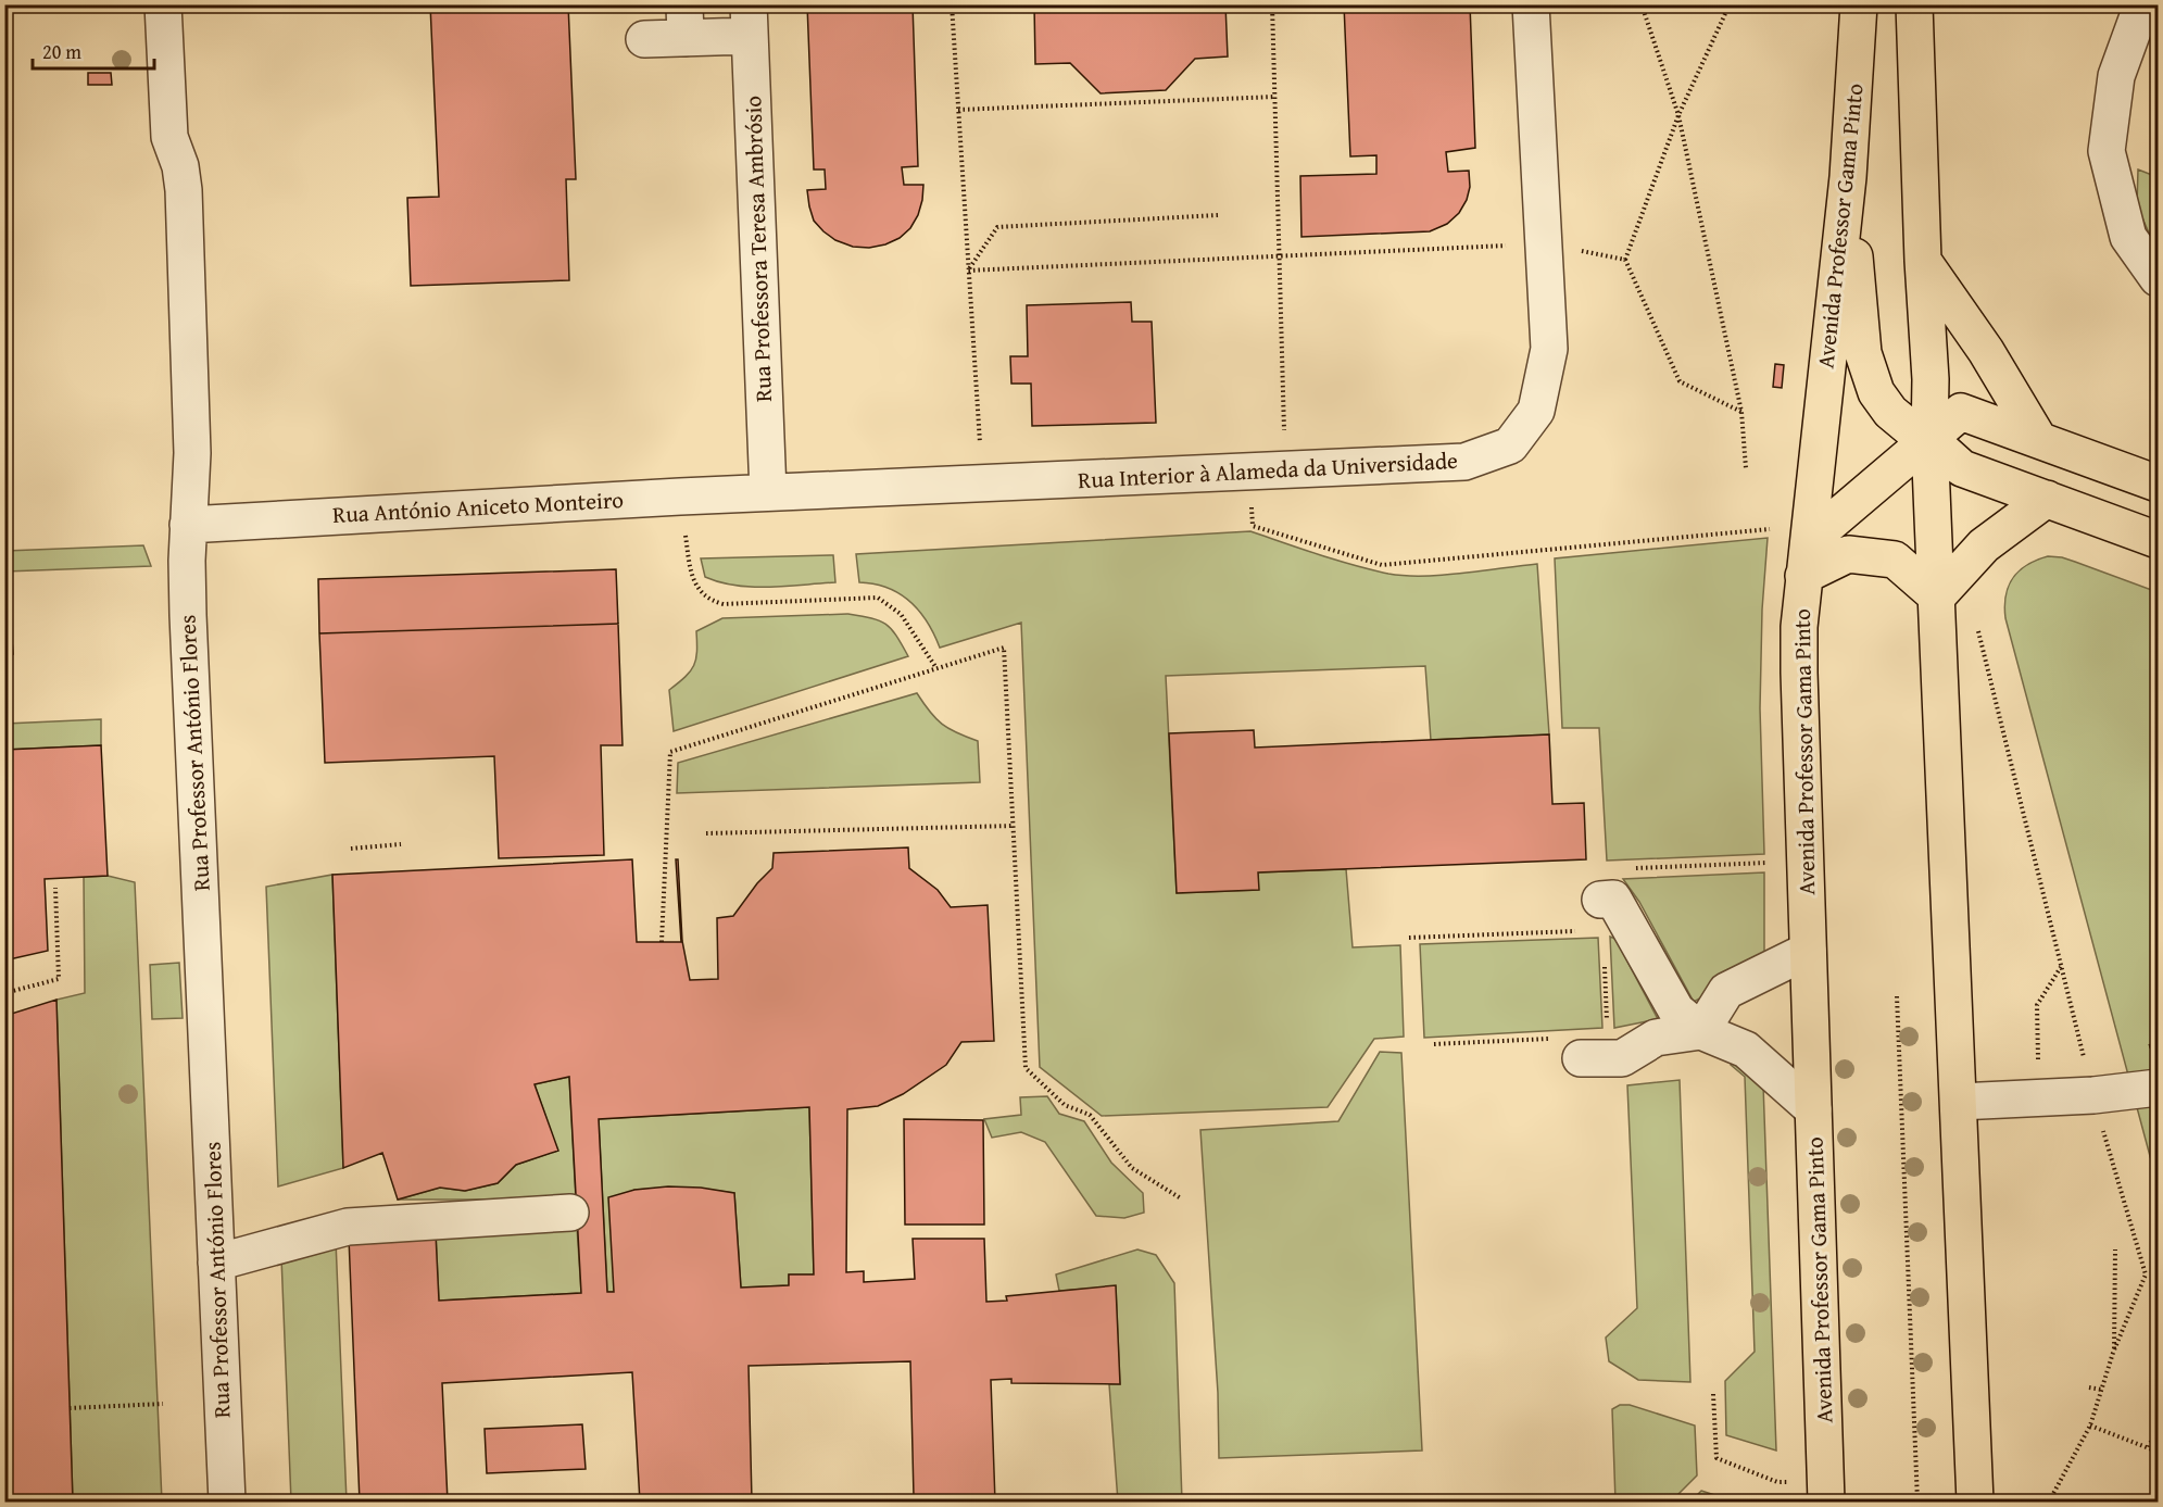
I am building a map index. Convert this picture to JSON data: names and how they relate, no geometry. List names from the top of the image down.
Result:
{
  "streets": {
    "main road": ["Avenida Professor Gama Pinto"],
    "street": [
      "Rua Professora Teresa Ambrósio",
      "Rua Interior à Alameda da Universidade",
      "Rua António Aniceto Monteiro",
      "Rua Professor António Flores"
    ]
  },
  "crossings": [
    ["Rua Professora Teresa Ambrósio", "Rua Interior à Alameda da Universidade"],
    ["Rua Professora Teresa Ambrósio", "Rua António Aniceto Monteiro"],
    ["Rua Interior à Alameda da Universidade", "Rua António Aniceto Monteiro"],
    ["Rua António Aniceto Monteiro", "Rua Professor António Flores"]
  ],
  "scale_bar": "20 m"
}
